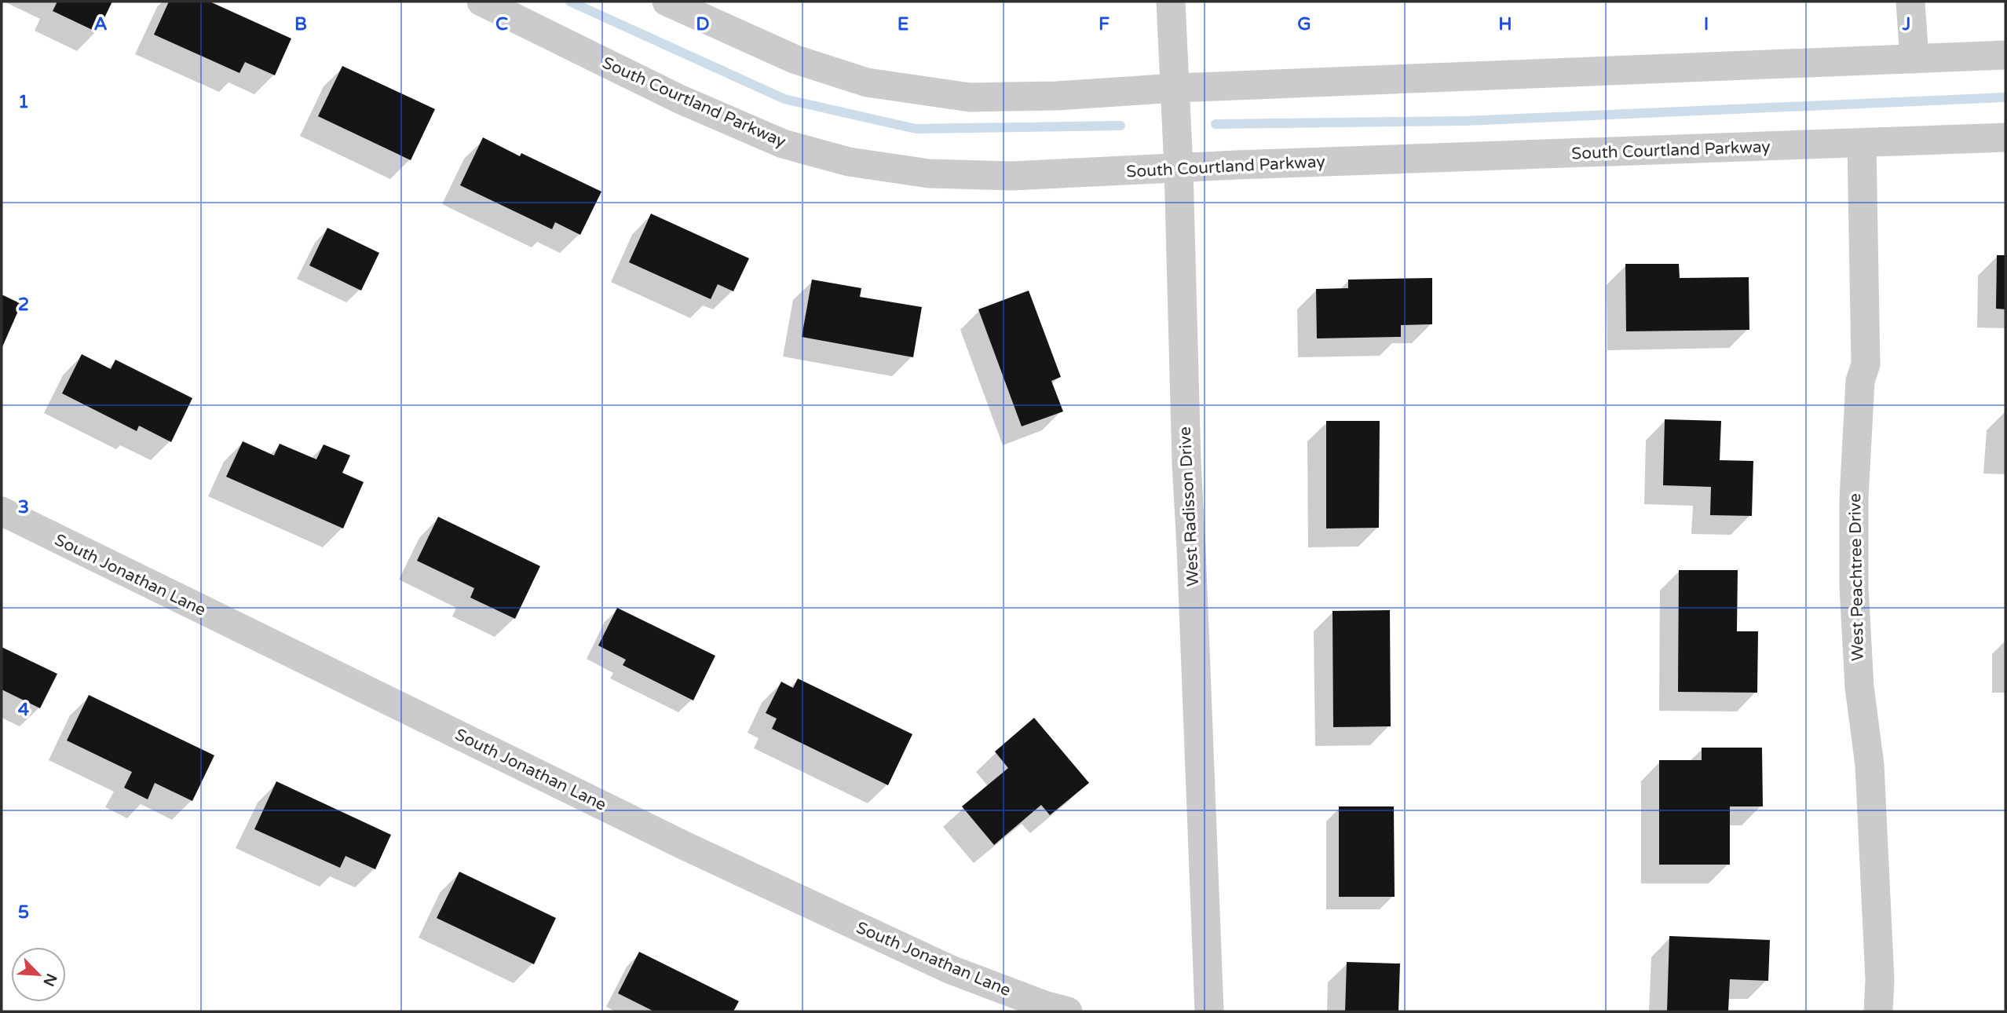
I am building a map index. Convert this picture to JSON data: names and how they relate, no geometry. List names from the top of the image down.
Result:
{
  "streets": {
    "street": [
      "South Courtland Parkway",
      "West Radisson Drive",
      "South Jonathan Lane",
      "West Peachtree Drive"
    ]
  },
  "crossings": [
    ["South Courtland Parkway", "West Radisson Drive"],
    ["South Courtland Parkway", "West Peachtree Drive"]
  ],
  "north": "bottom right",
  "grid": {
    "columns": [
      "A",
      "B",
      "C",
      "D",
      "E",
      "F",
      "G",
      "H",
      "I",
      "J"
    ],
    "rows": [
      "1",
      "2",
      "3",
      "4",
      "5"
    ]
  }
}
